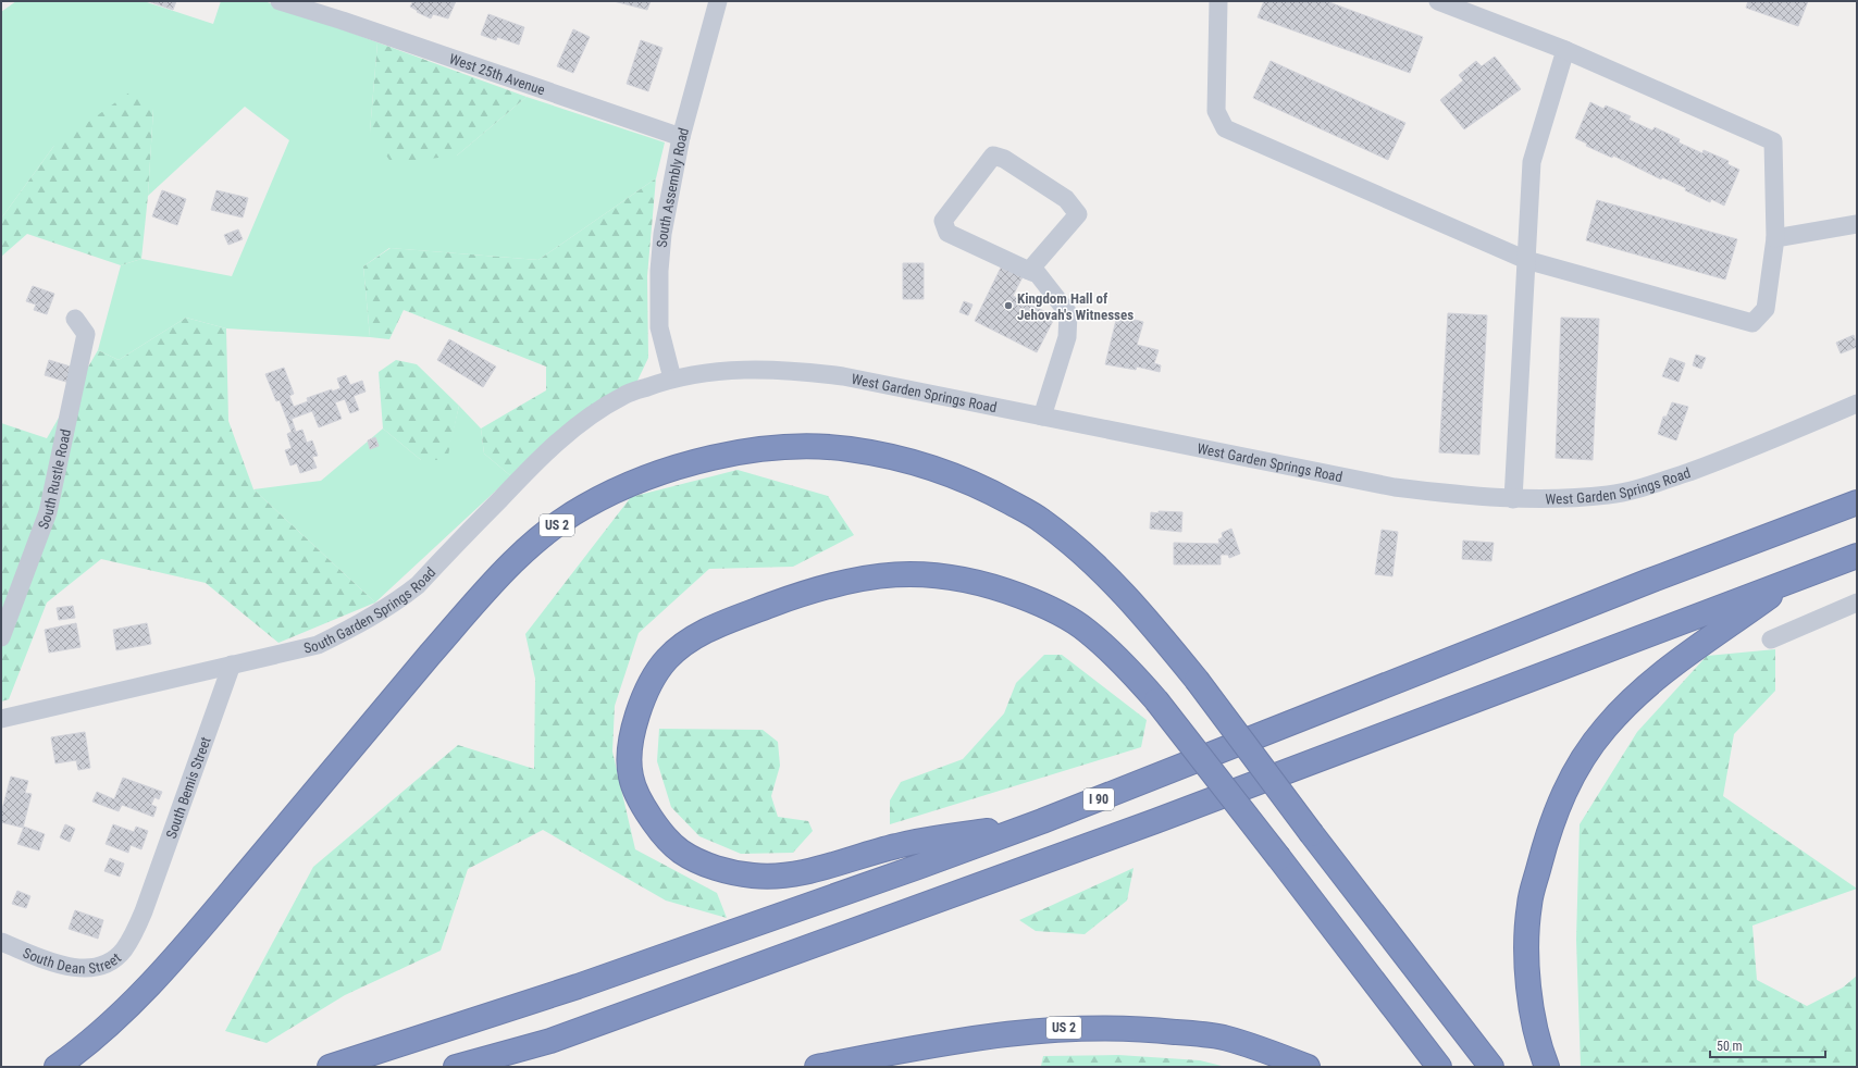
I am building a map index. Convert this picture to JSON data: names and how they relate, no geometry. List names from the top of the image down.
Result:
{
  "streets": {
    "highway": ["US 2", "I 90"],
    "street": [
      "West 25th Avenue",
      "South Assembly Road",
      "West Garden Springs Road",
      "South Rustle Road",
      "South Garden Springs Road",
      "South Bemis Street",
      "South Dean Street"
    ]
  },
  "crossings": [
    ["West 25th Avenue", "South Assembly Road"],
    ["South Assembly Road", "West Garden Springs Road"],
    ["South Assembly Road", "South Garden Springs Road"],
    ["West Garden Springs Road", "South Garden Springs Road"],
    ["South Garden Springs Road", "South Bemis Street"],
    ["South Bemis Street", "South Dean Street"]
  ],
  "places": ["Kingdom Hall of Jehovah's Witnesses"],
  "scale_bar": "50 m"
}
